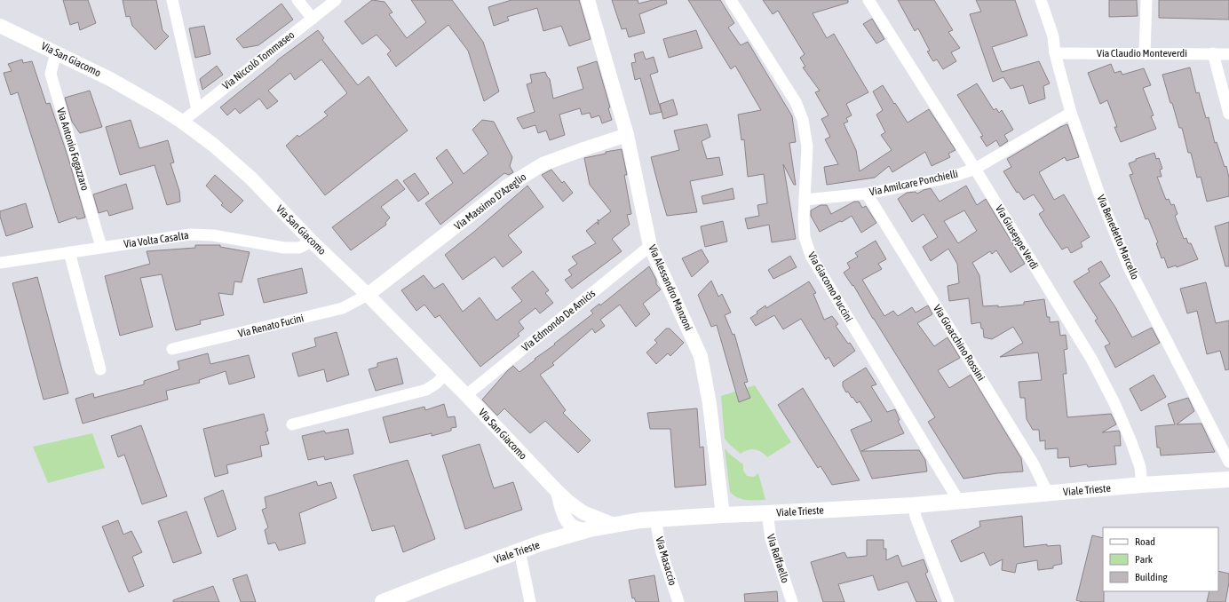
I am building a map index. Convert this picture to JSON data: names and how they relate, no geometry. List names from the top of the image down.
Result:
{
  "streets": {
    "main road": ["Viale Trieste"],
    "street": [
      "Via Claudio Monteverdi",
      "Via San Giacomo",
      "Via Niccolò Tommaseo",
      "Via Antonio Fogazzaro",
      "Via Amilcare Ponchielli",
      "Via Massimo D'Azeglio",
      "Via Giuseppe Verdi",
      "Via Benedetto Marcello",
      "Via Volta Casalta",
      "Via Giacomo Puccini",
      "Via Alessandro Manzoni",
      "Via Edmondo De Amicis",
      "Via Renato Fucini",
      "Via Gioacchino Rossini",
      "Via Raffaello",
      "Via Masaccio"
    ]
  },
  "crossings": [
    ["Via Claudio Monteverdi", "Via Benedetto Marcello"],
    ["Via San Giacomo", "Via Niccolò Tommaseo"],
    ["Via San Giacomo", "Via Antonio Fogazzaro"],
    ["Via San Giacomo", "Via Massimo D'Azeglio"],
    ["Via San Giacomo", "Via Volta Casalta"],
    ["Via San Giacomo", "Via Edmondo De Amicis"],
    ["Via San Giacomo", "Via Renato Fucini"],
    ["Via San Giacomo", "Viale Trieste"],
    ["Via Antonio Fogazzaro", "Via Volta Casalta"],
    ["Via Amilcare Ponchielli", "Via Giuseppe Verdi"],
    ["Via Amilcare Ponchielli", "Via Benedetto Marcello"],
    ["Via Amilcare Ponchielli", "Via Giacomo Puccini"],
    ["Via Amilcare Ponchielli", "Via Gioacchino Rossini"],
    ["Via Massimo D'Azeglio", "Via Alessandro Manzoni"],
    ["Via Massimo D'Azeglio", "Via Renato Fucini"],
    ["Via Giuseppe Verdi", "Viale Trieste"],
    ["Via Giacomo Puccini", "Viale Trieste"],
    ["Via Alessandro Manzoni", "Via Edmondo De Amicis"],
    ["Via Alessandro Manzoni", "Viale Trieste"],
    ["Via Gioacchino Rossini", "Viale Trieste"],
    ["Viale Trieste", "Via Raffaello"],
    ["Viale Trieste", "Via Masaccio"]
  ],
  "legend": ["Road", "Park", "Building"]
}
